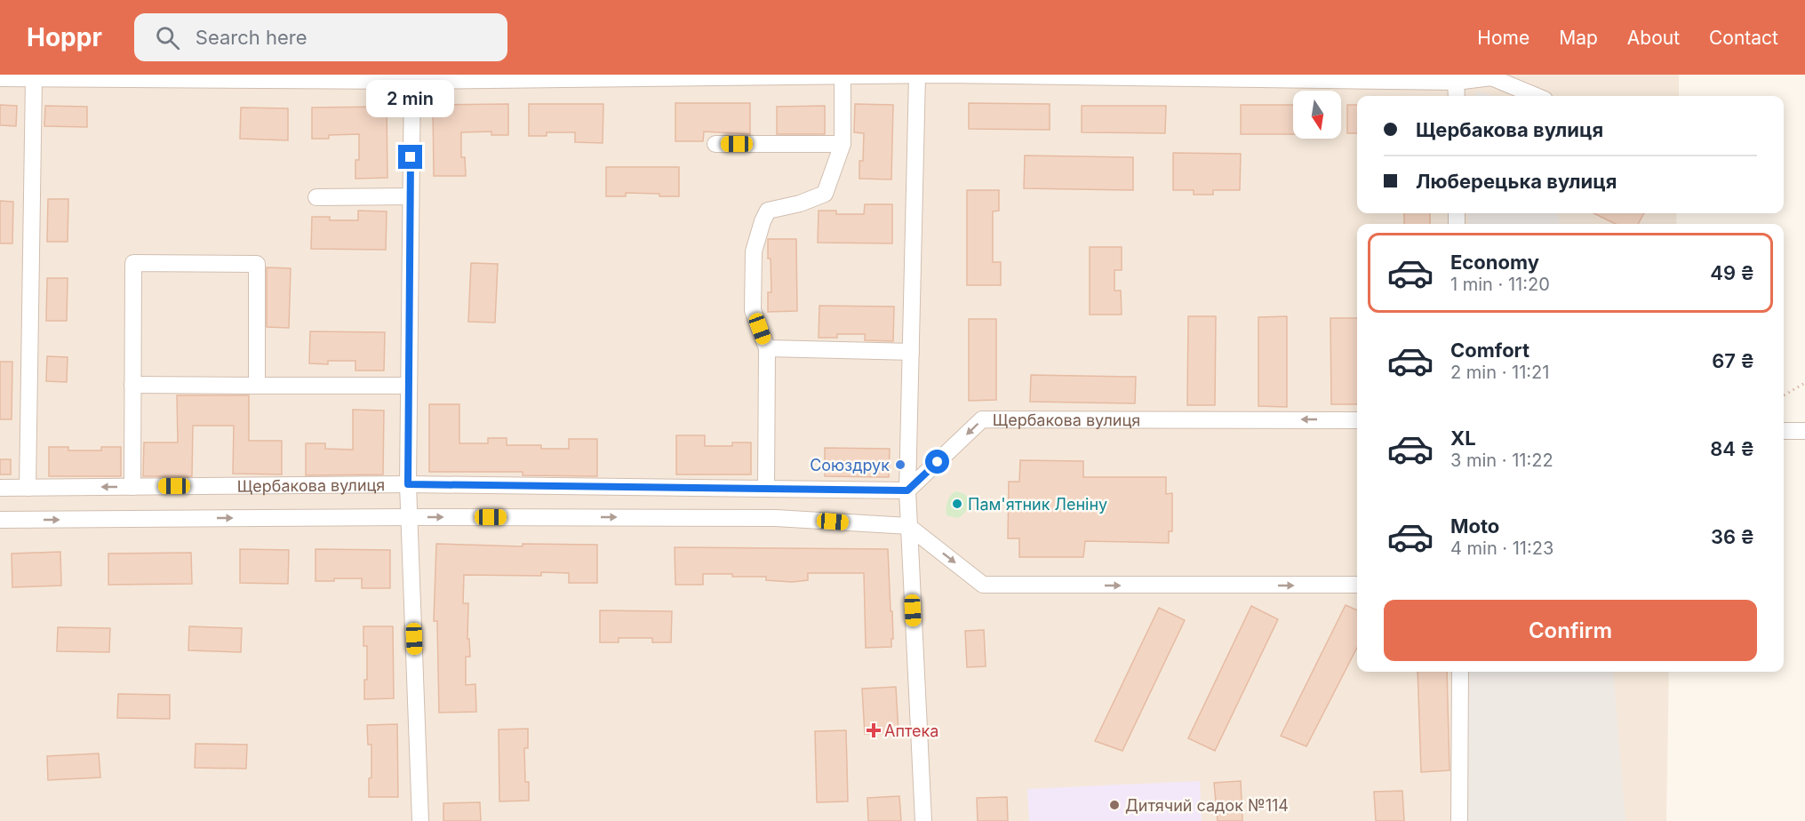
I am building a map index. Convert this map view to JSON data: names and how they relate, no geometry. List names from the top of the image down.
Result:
{
  "streets": {
    "street": ["Щербакова вулиця"]
  },
  "places": {
    "other": ["Союздрук", "Пам'ятник Леніну", "Дитячий садок №114"],
    "health": ["Аптека"]
  },
  "north": "bottom",
  "page": {
    "header": "Hoppr",
    "search": "Search here",
    "nav": [
      "Home",
      "Map",
      "About",
      "Contact"
    ],
    "bubble": "2 min",
    "banner": ["Щербакова вулиця", "Люберецька вулиця"],
    "list": [
      {
        "name": "Economy",
        "note": "1 min · 11:20",
        "value": "49 ₴"
      },
      {
        "name": "Comfort",
        "note": "2 min · 11:21",
        "value": "67 ₴"
      },
      {
        "name": "XL",
        "note": "3 min · 11:22",
        "value": "84 ₴"
      },
      {
        "name": "Moto",
        "note": "4 min · 11:23",
        "value": "36 ₴"
      }
    ],
    "buttons": "Confirm"
  }
}
